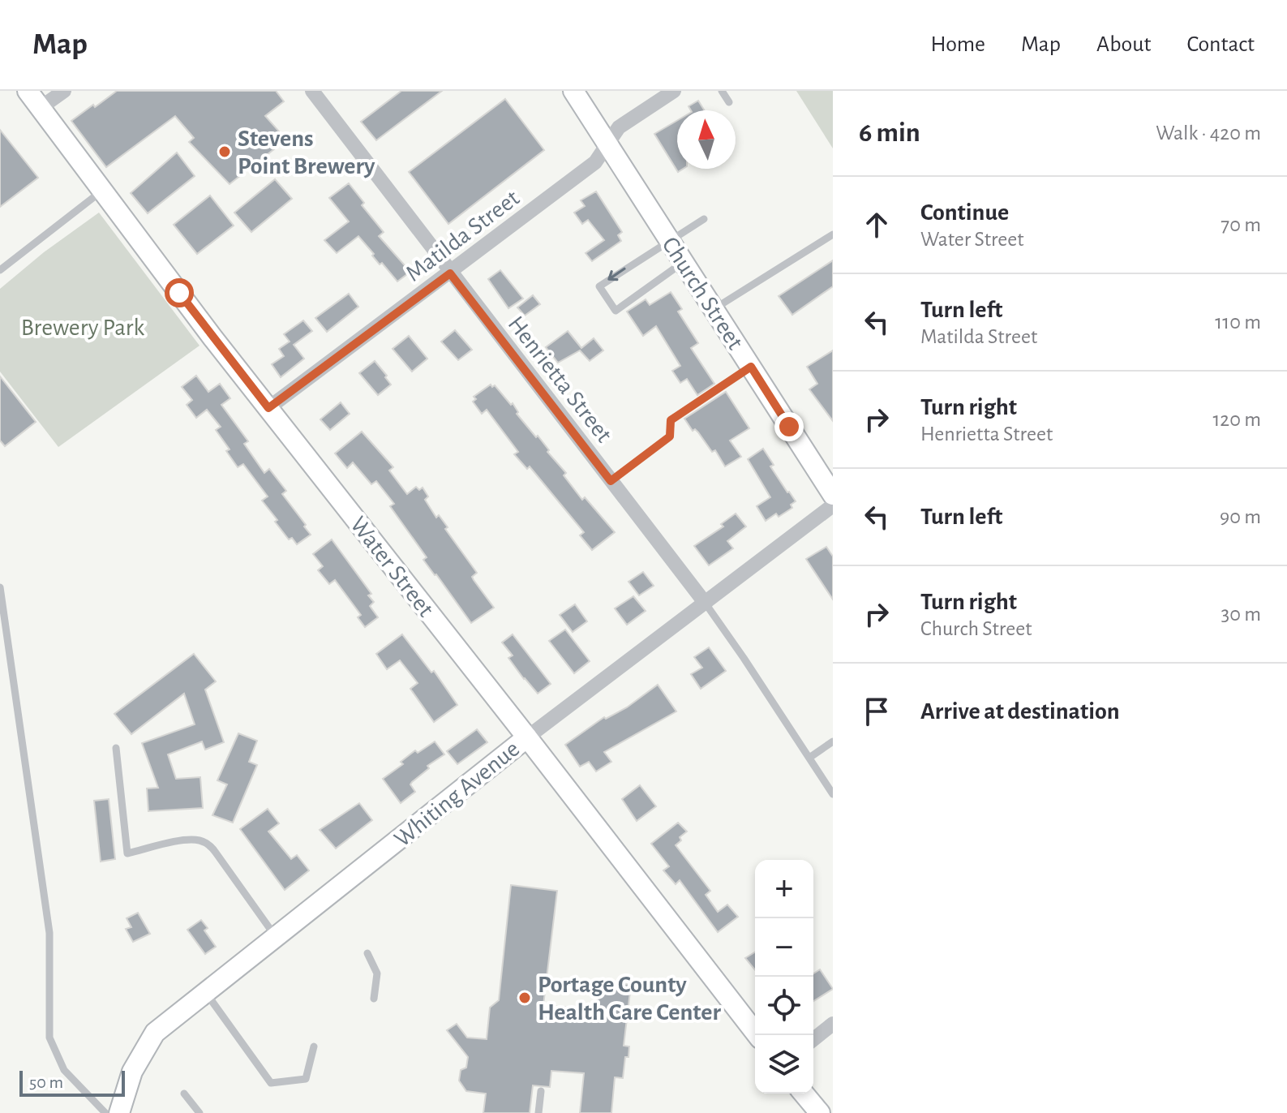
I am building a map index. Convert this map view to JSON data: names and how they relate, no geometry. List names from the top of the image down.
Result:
{
  "streets": {
    "street": [
      "Matilda Street",
      "Church Street",
      "Henrietta Street",
      "Water Street",
      "Whiting Avenue"
    ]
  },
  "crossings": [
    ["Matilda Street", "Church Street"],
    ["Matilda Street", "Henrietta Street"],
    ["Matilda Street", "Water Street"],
    ["Henrietta Street", "Whiting Avenue"],
    ["Water Street", "Whiting Avenue"]
  ],
  "parks": ["Brewery Park"],
  "places": ["Stevens Point Brewery", "Portage County Health Care Center"],
  "scale_bar": "50 m",
  "north": "top",
  "page": {
    "header": "Map",
    "nav": [
      "Home",
      "Map",
      "About",
      "Contact"
    ],
    "heading": ["6 min", "Walk · 420 m"],
    "list": [
      ["Continue", "Water Street", "70 m"],
      ["Turn left", "Matilda Street", "110 m"],
      ["Turn right", "Henrietta Street", "120 m"],
      ["Turn left", "90 m"],
      ["Turn right", "Church Street", "30 m"],
      "Arrive at destination"
    ],
    "map_buttons": ["+", "−"],
    "scale": "50 m"
  }
}
